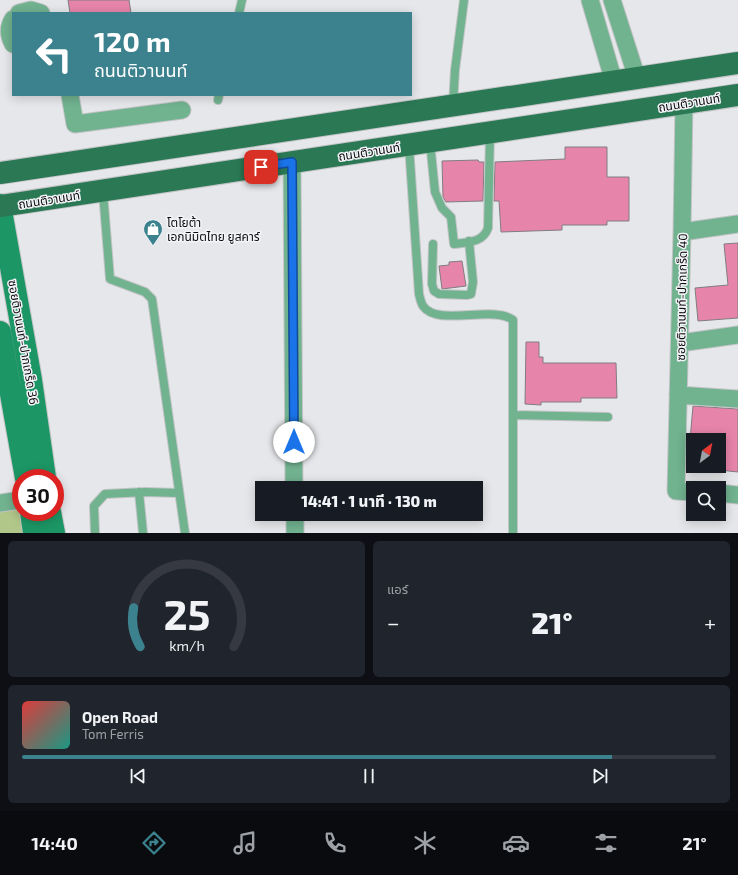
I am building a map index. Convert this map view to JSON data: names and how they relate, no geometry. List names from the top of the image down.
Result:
{
  "streets": {
    "main road": ["ถนนติวานนท์"],
    "street": ["ซอยติวานนท์-ปากเกร็ด 40", "ซอยติวานนท์-ปากเกร็ด 36"]
  },
  "crossings": [
    ["ถนนติวานนท์", "ซอยติวานนท์-ปากเกร็ด 40"],
    ["ถนนติวานนท์", "ซอยติวานนท์-ปากเกร็ด 36"]
  ],
  "places": {
    "shop": ["โตโยต้า เอกนิมิตไทย ยูสคาร์"]
  },
  "north": "top right",
  "page": {
    "turn": ["120 m", "ถนนติวานนท์"],
    "limit": "30",
    "trip": "14:41 · 1 นาที · 130 m",
    "tile": "แอร์",
    "heat": ["−", "21°", "+"],
    "song": ["Open Road", "Tom Ferris"],
    "tabs": ["14:40", "21°"],
    "gauge": ["25", "km/h"]
  }
}
